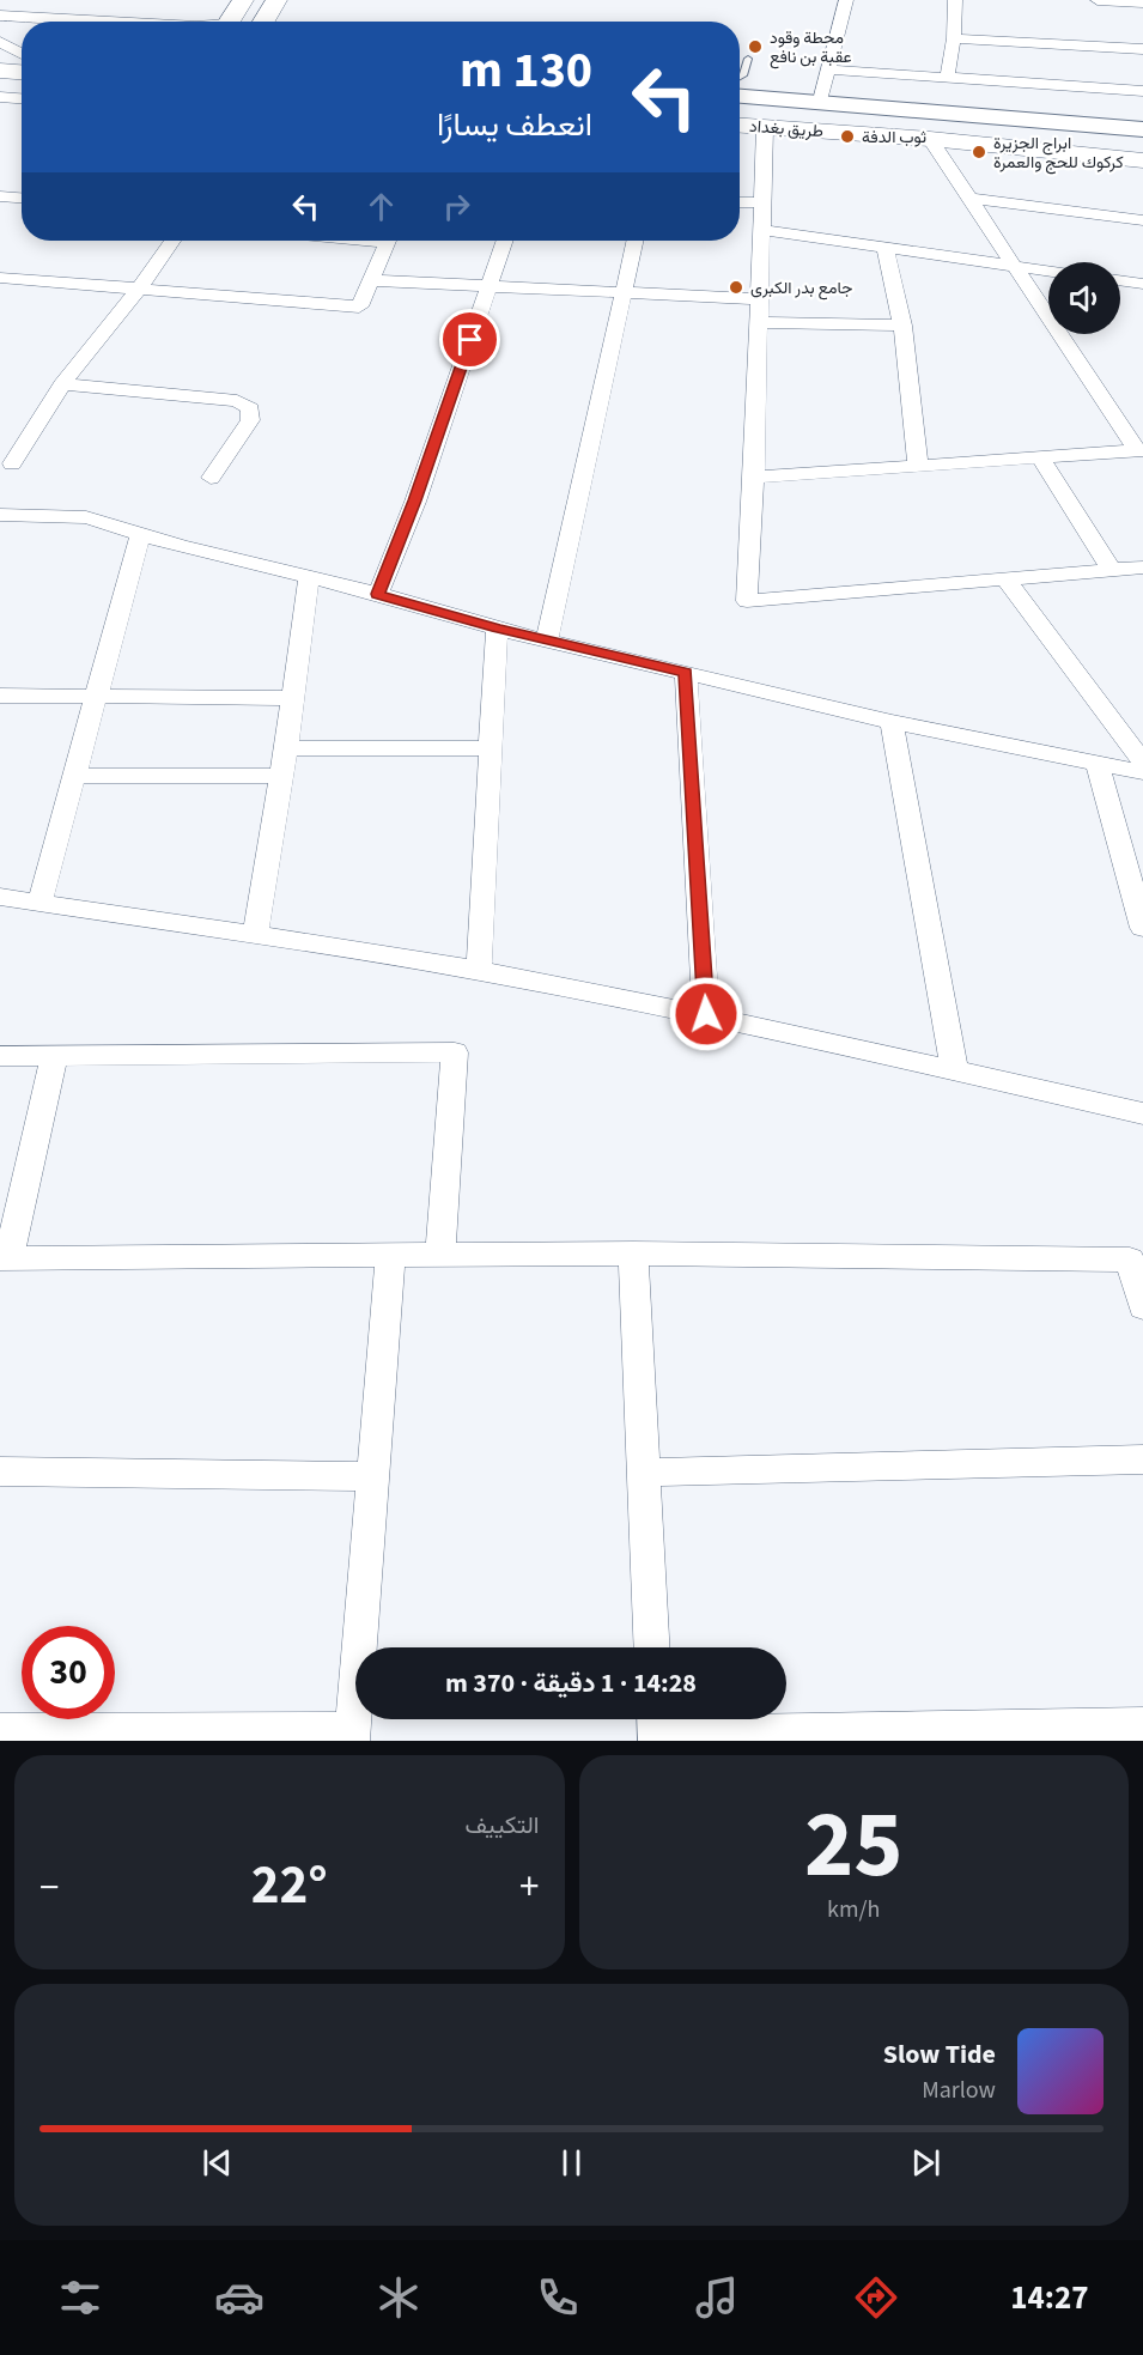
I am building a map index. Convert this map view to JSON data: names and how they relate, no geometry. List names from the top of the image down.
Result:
{
  "streets": {
    "main road": ["طريق بغداد"]
  },
  "places": [
    "محطة وقود عقبة بن نافع",
    "ثوب الدفة",
    "ابراج الجزيرة كركوك للحج والعمرة",
    "جامع بدر الكبرى"
  ],
  "page": {
    "turn": ["130 m", "انعطف يسارًا"],
    "limit": "30",
    "trip": "14:28 · 1 دقيقة · 370 m",
    "tile": [
      ["25", "km/h"],
      "التكييف"
    ],
    "heat": ["−", "22°", "+"],
    "song": ["Slow Tide", "Marlow"],
    "tabs": "14:27"
  }
}
